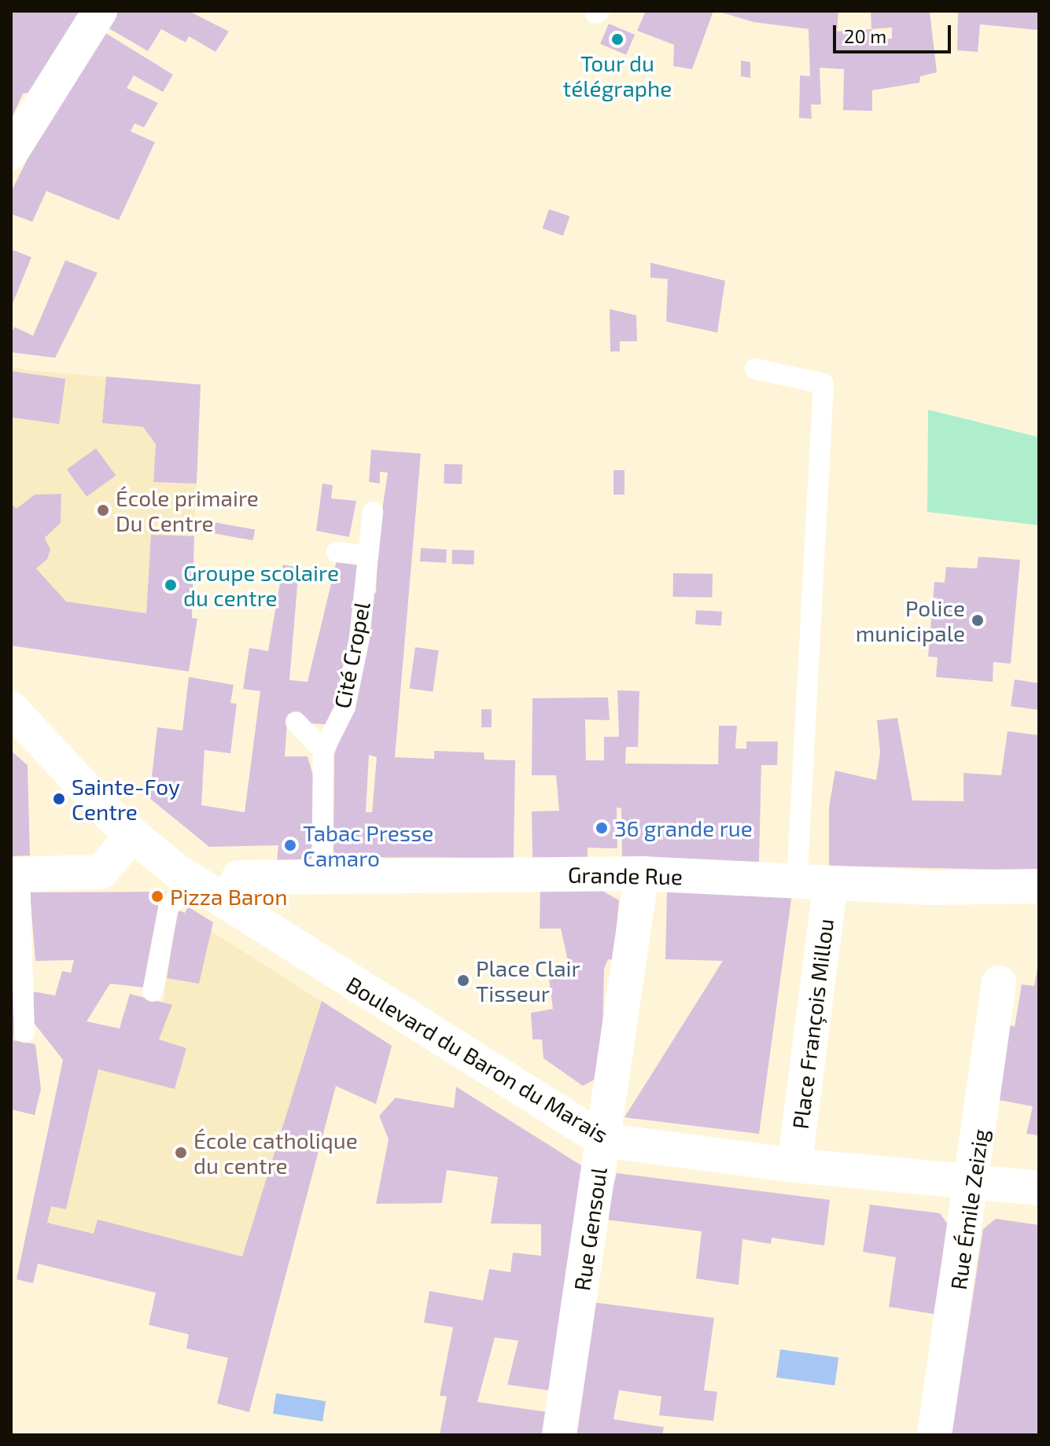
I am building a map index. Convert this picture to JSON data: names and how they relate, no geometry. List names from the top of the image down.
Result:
{
  "streets": {
    "street": [
      "Grande Rue",
      "Place François Millou",
      "Boulevard du Baron du Marais",
      "Rue Émile Zeizig",
      "Rue Gensoul"
    ],
    "lane": ["Cité Cropel"]
  },
  "crossings": [
    ["Cité Cropel", "Grande Rue"],
    ["Grande Rue", "Place François Millou"],
    ["Grande Rue", "Boulevard du Baron du Marais"],
    ["Grande Rue", "Rue Gensoul"],
    ["Place François Millou", "Boulevard du Baron du Marais"],
    ["Boulevard du Baron du Marais", "Rue Émile Zeizig"],
    ["Boulevard du Baron du Marais", "Rue Gensoul"]
  ],
  "places": [
    "Tour du télégraphe",
    "École primaire Du Centre",
    "Groupe scolaire du centre",
    "Police municipale",
    "Sainte-Foy Centre",
    "36 grande rue",
    "Tabac Presse Camaro",
    "Pizza Baron",
    "Place Clair Tisseur",
    "École catholique du centre"
  ],
  "scale_bar": "20 m"
}
